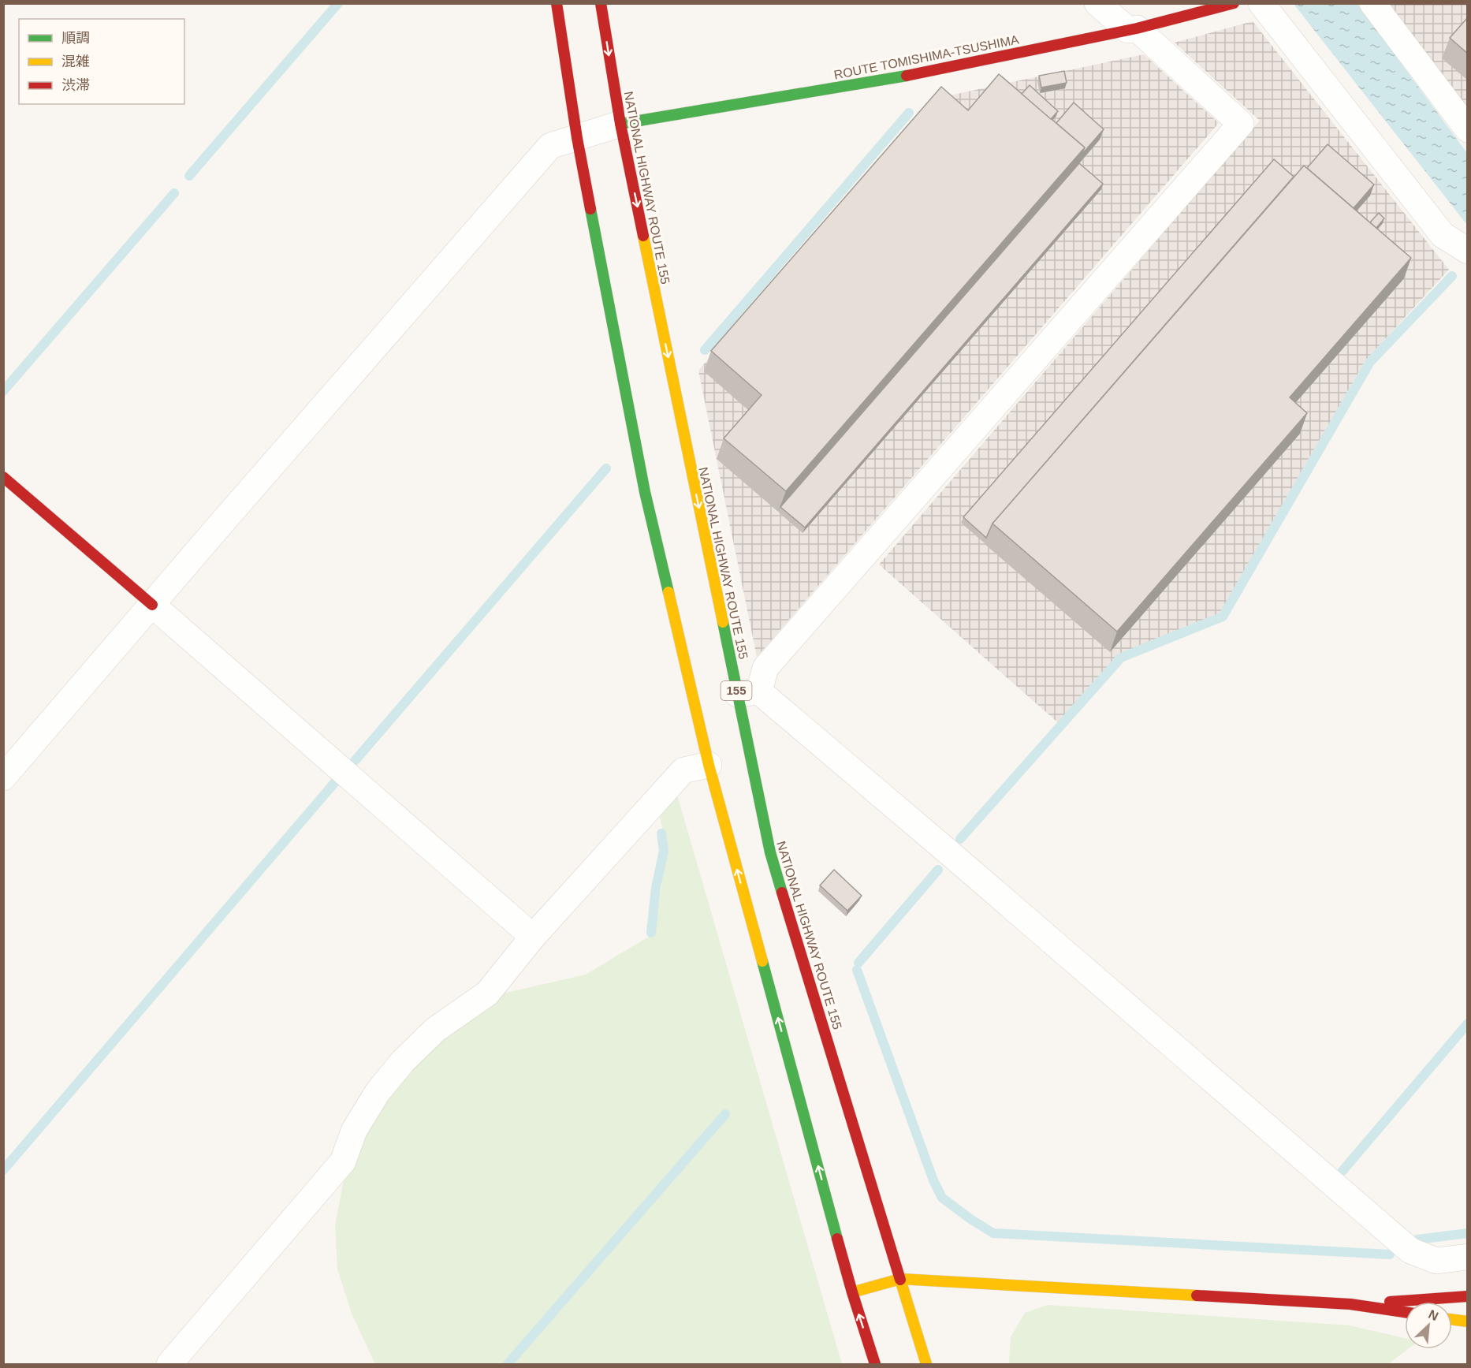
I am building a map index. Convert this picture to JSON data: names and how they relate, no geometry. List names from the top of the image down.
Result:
{
  "streets": {
    "main road": ["ROUTE TOMISHIMA-TSUSHIMA", "NATIONAL HIGHWAY ROUTE 155", "155"]
  },
  "crossings": [
    ["ROUTE TOMISHIMA-TSUSHIMA", "NATIONAL HIGHWAY ROUTE 155"]
  ],
  "legend": ["順調", "混雑", "渋滞"],
  "north": "top right"
}
